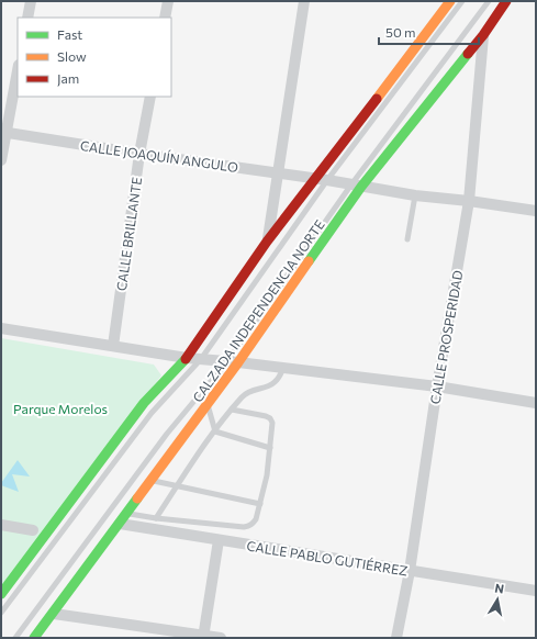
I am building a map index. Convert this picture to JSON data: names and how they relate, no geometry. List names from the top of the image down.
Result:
{
  "streets": {
    "main road": ["CALZADA INDEPENDENCIA NORTE"],
    "street": [
      "CALLE JOAQUÍN ANGULO",
      "CALLE BRILLANTE",
      "CALLE PROSPERIDAD",
      "CALLE PABLO GUTIÉRREZ"
    ]
  },
  "crossings": [
    ["CALLE JOAQUÍN ANGULO", "CALLE BRILLANTE"],
    ["CALLE JOAQUÍN ANGULO", "CALZADA INDEPENDENCIA NORTE"],
    ["CALLE JOAQUÍN ANGULO", "CALLE PROSPERIDAD"],
    ["CALZADA INDEPENDENCIA NORTE", "CALLE PROSPERIDAD"],
    ["CALZADA INDEPENDENCIA NORTE", "CALLE PABLO GUTIÉRREZ"],
    ["CALLE PROSPERIDAD", "CALLE PABLO GUTIÉRREZ"]
  ],
  "parks": ["Parque Morelos"],
  "legend": ["Fast", "Slow", "Jam"],
  "scale_bar": "50 m",
  "north": "top"
}
